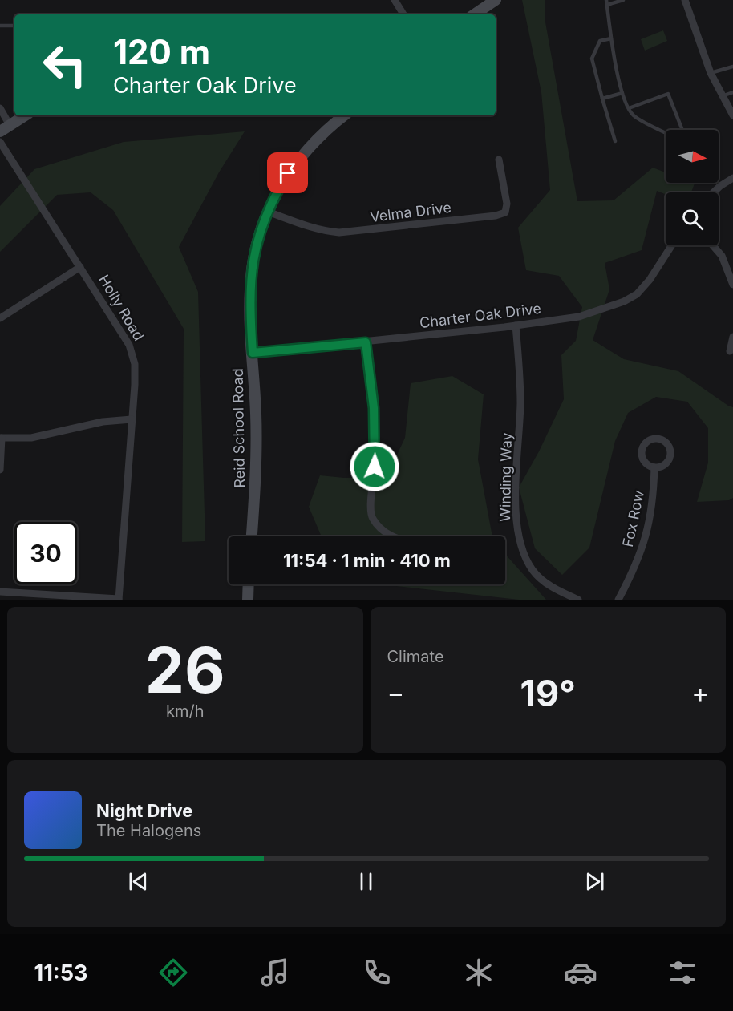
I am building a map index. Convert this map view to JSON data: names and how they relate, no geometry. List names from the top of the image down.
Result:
{
  "streets": {
    "street": [
      "Velma Drive",
      "Holly Road",
      "Charter Oak Drive",
      "Reid School Road",
      "Winding Way",
      "Fox Row"
    ]
  },
  "crossings": [
    ["Velma Drive", "Reid School Road"],
    ["Charter Oak Drive", "Reid School Road"],
    ["Charter Oak Drive", "Winding Way"]
  ],
  "north": "right",
  "page": {
    "turn": ["120 m", "Charter Oak Drive"],
    "limit": "30",
    "trip": "11:54 · 1 min · 410 m",
    "tile": [
      ["26", "km/h"],
      "Climate"
    ],
    "heat": ["−", "19°", "+"],
    "song": ["Night Drive", "The Halogens"],
    "tabs": "11:53"
  }
}
